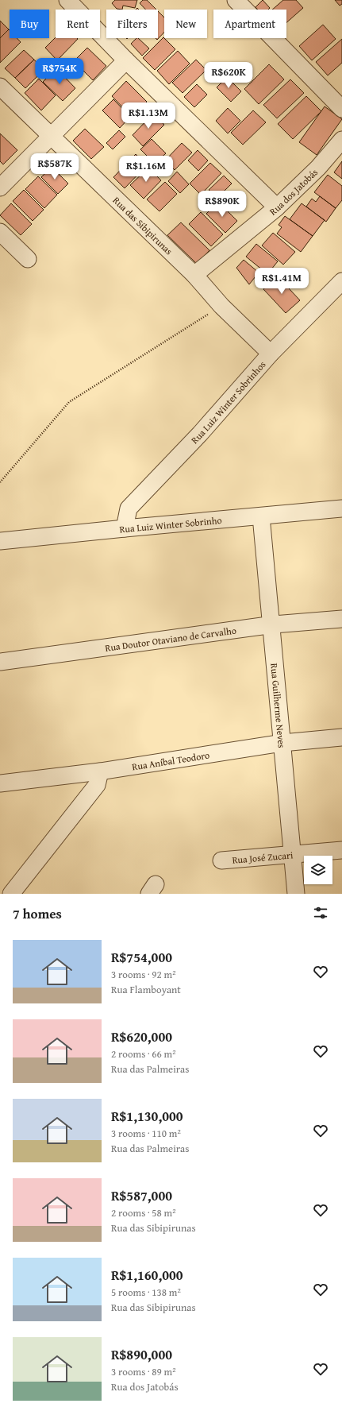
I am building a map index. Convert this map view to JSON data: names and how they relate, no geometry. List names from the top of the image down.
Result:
{
  "streets": {
    "street": [
      "Rua dos Jatobás",
      "Rua das Sibipirunas",
      "Rua Luiz Winter Sobrinhos",
      "Rua Luiz Winter Sobrinho",
      "Rua Doutor Otaviano de Carvalho",
      "Rua Guilherme Neves",
      "Rua Aníbal Teodoro",
      "Rua José Zucari"
    ]
  },
  "crossings": [
    ["Rua dos Jatobás", "Rua das Sibipirunas"],
    ["Rua das Sibipirunas", "Rua Luiz Winter Sobrinhos"],
    ["Rua Luiz Winter Sobrinhos", "Rua Luiz Winter Sobrinho"],
    ["Rua Luiz Winter Sobrinho", "Rua Guilherme Neves"],
    ["Rua Doutor Otaviano de Carvalho", "Rua Guilherme Neves"],
    ["Rua Guilherme Neves", "Rua Aníbal Teodoro"],
    ["Rua Guilherme Neves", "Rua José Zucari"]
  ],
  "page": {
    "chip": [
      "Buy",
      "Rent",
      "Filters",
      "New",
      "Apartment"
    ],
    "price": [
      "R$754K",
      "R$620K",
      "R$1.13M",
      "R$587K",
      "R$1.16M",
      "R$890K",
      "R$1.41M"
    ],
    "heading": "7 homes",
    "list": [
      {
        "name": "R$754,000",
        "note": "3 rooms · 92 m² · Rua Flamboyant"
      },
      {
        "name": "R$620,000",
        "note": "2 rooms · 66 m² · Rua das Palmeiras"
      },
      {
        "name": "R$1,130,000",
        "note": "3 rooms · 110 m² · Rua das Palmeiras"
      },
      {
        "name": "R$587,000",
        "note": "2 rooms · 58 m² · Rua das Sibipirunas"
      },
      {
        "name": "R$1,160,000",
        "note": "5 rooms · 138 m² · Rua das Sibipirunas"
      },
      {
        "name": "R$890,000",
        "note": "3 rooms · 89 m² · Rua dos Jatobás"
      }
    ]
  }
}
